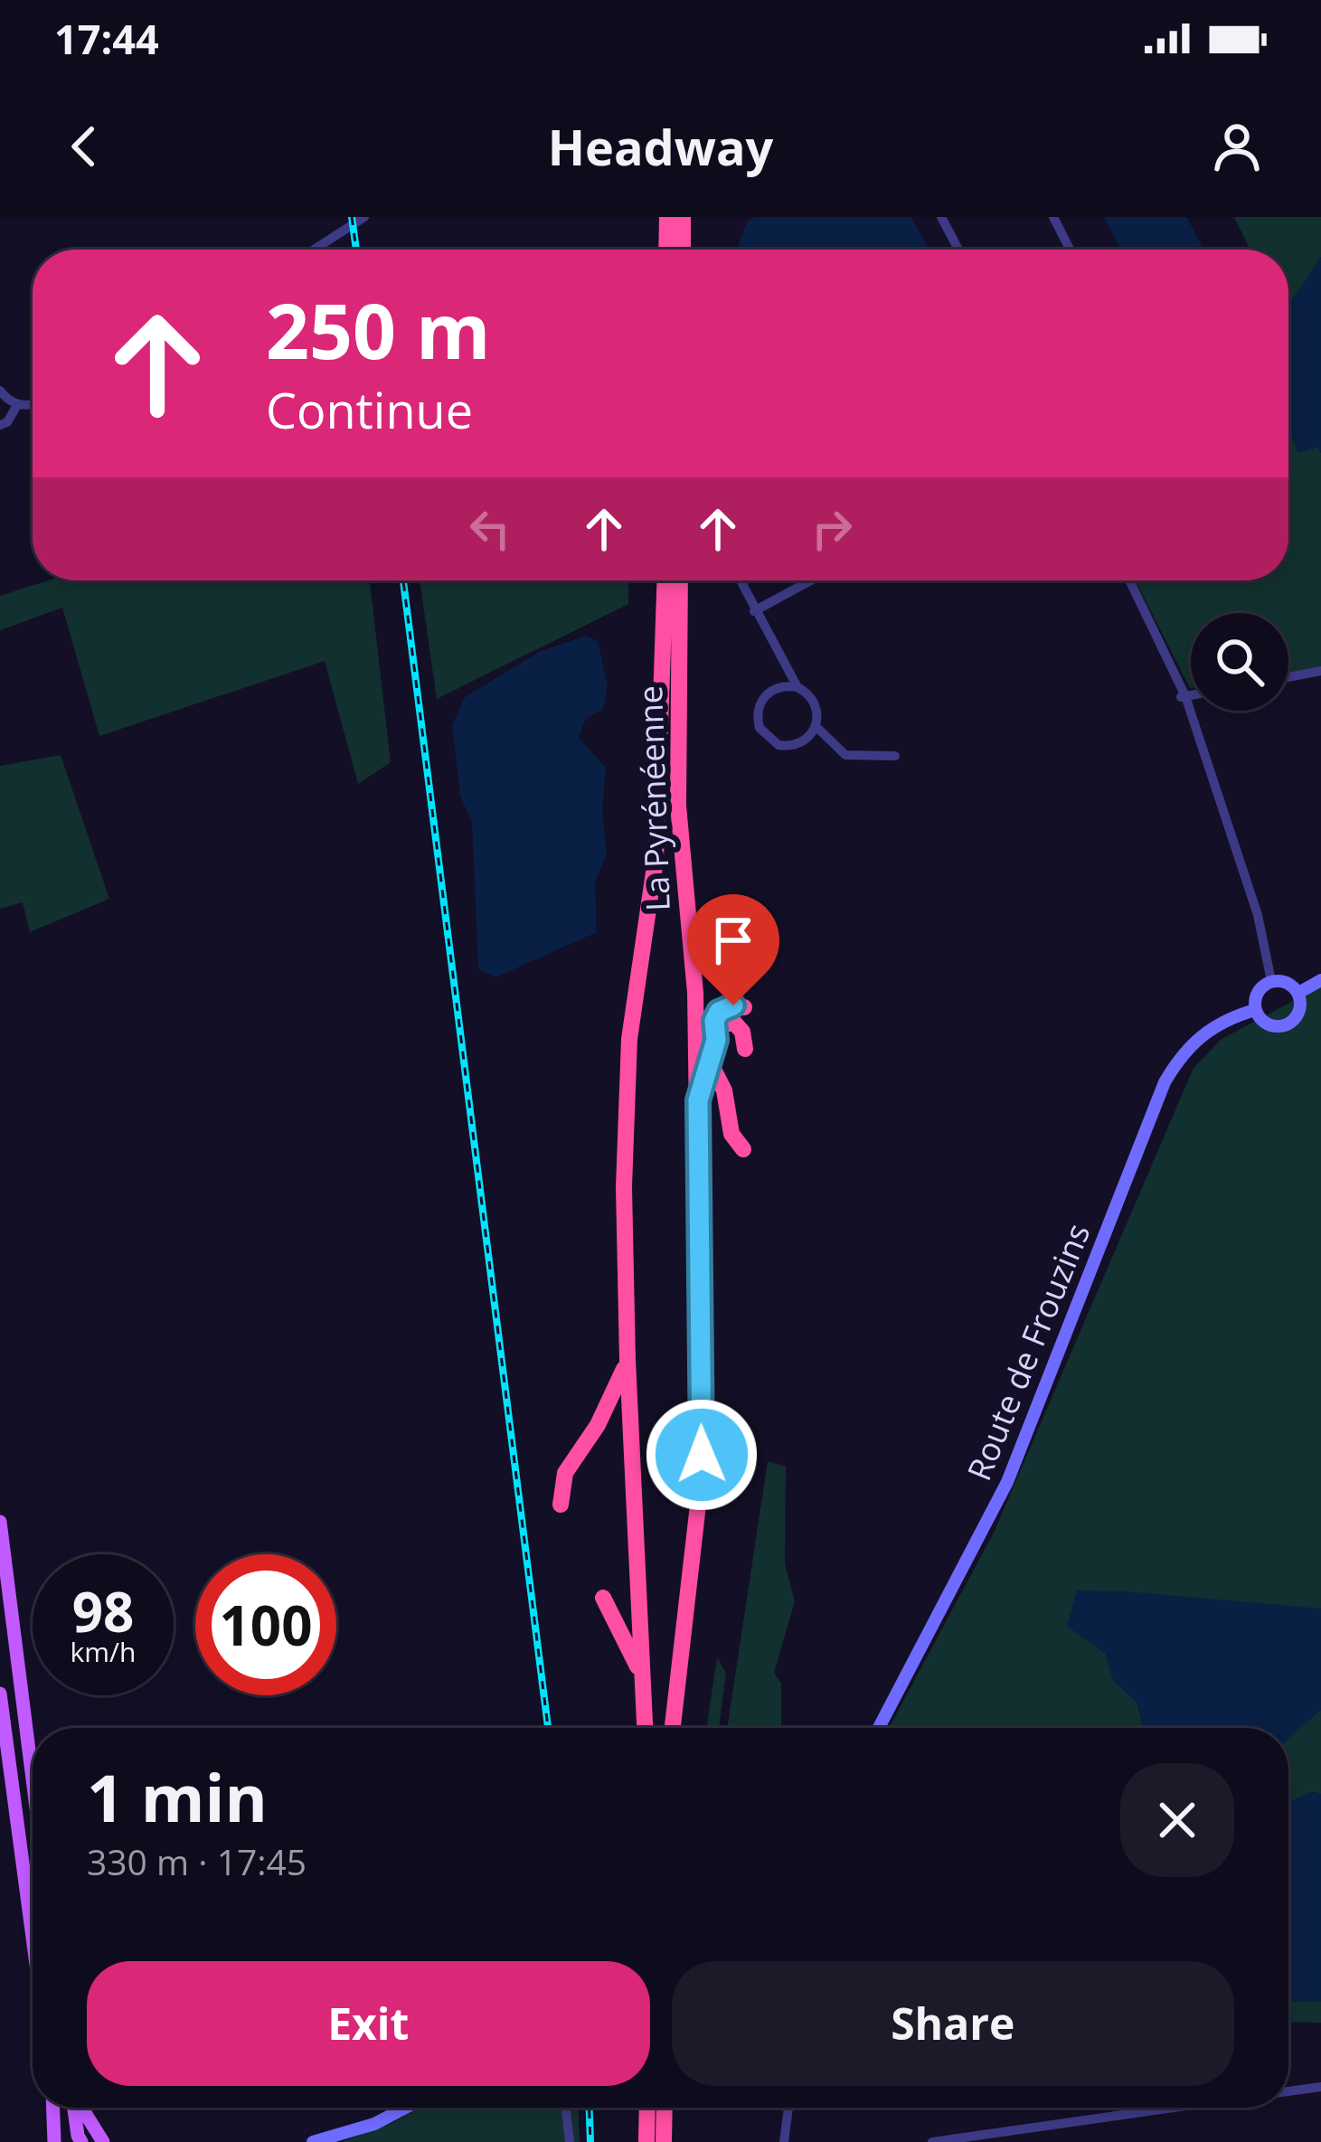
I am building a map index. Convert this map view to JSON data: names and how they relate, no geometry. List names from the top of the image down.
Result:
{
  "streets": {
    "highway": ["La Pyrénéenne"],
    "main road": ["Route de Frouzins"]
  },
  "page": {
    "status": "17:44",
    "header": "Headway",
    "turn": ["250 m", "Continue"],
    "speed": "98 km/h",
    "limit": "100",
    "heading": ["1 min", "330 m · 17:45"],
    "buttons": ["Exit", "Share"]
  }
}
